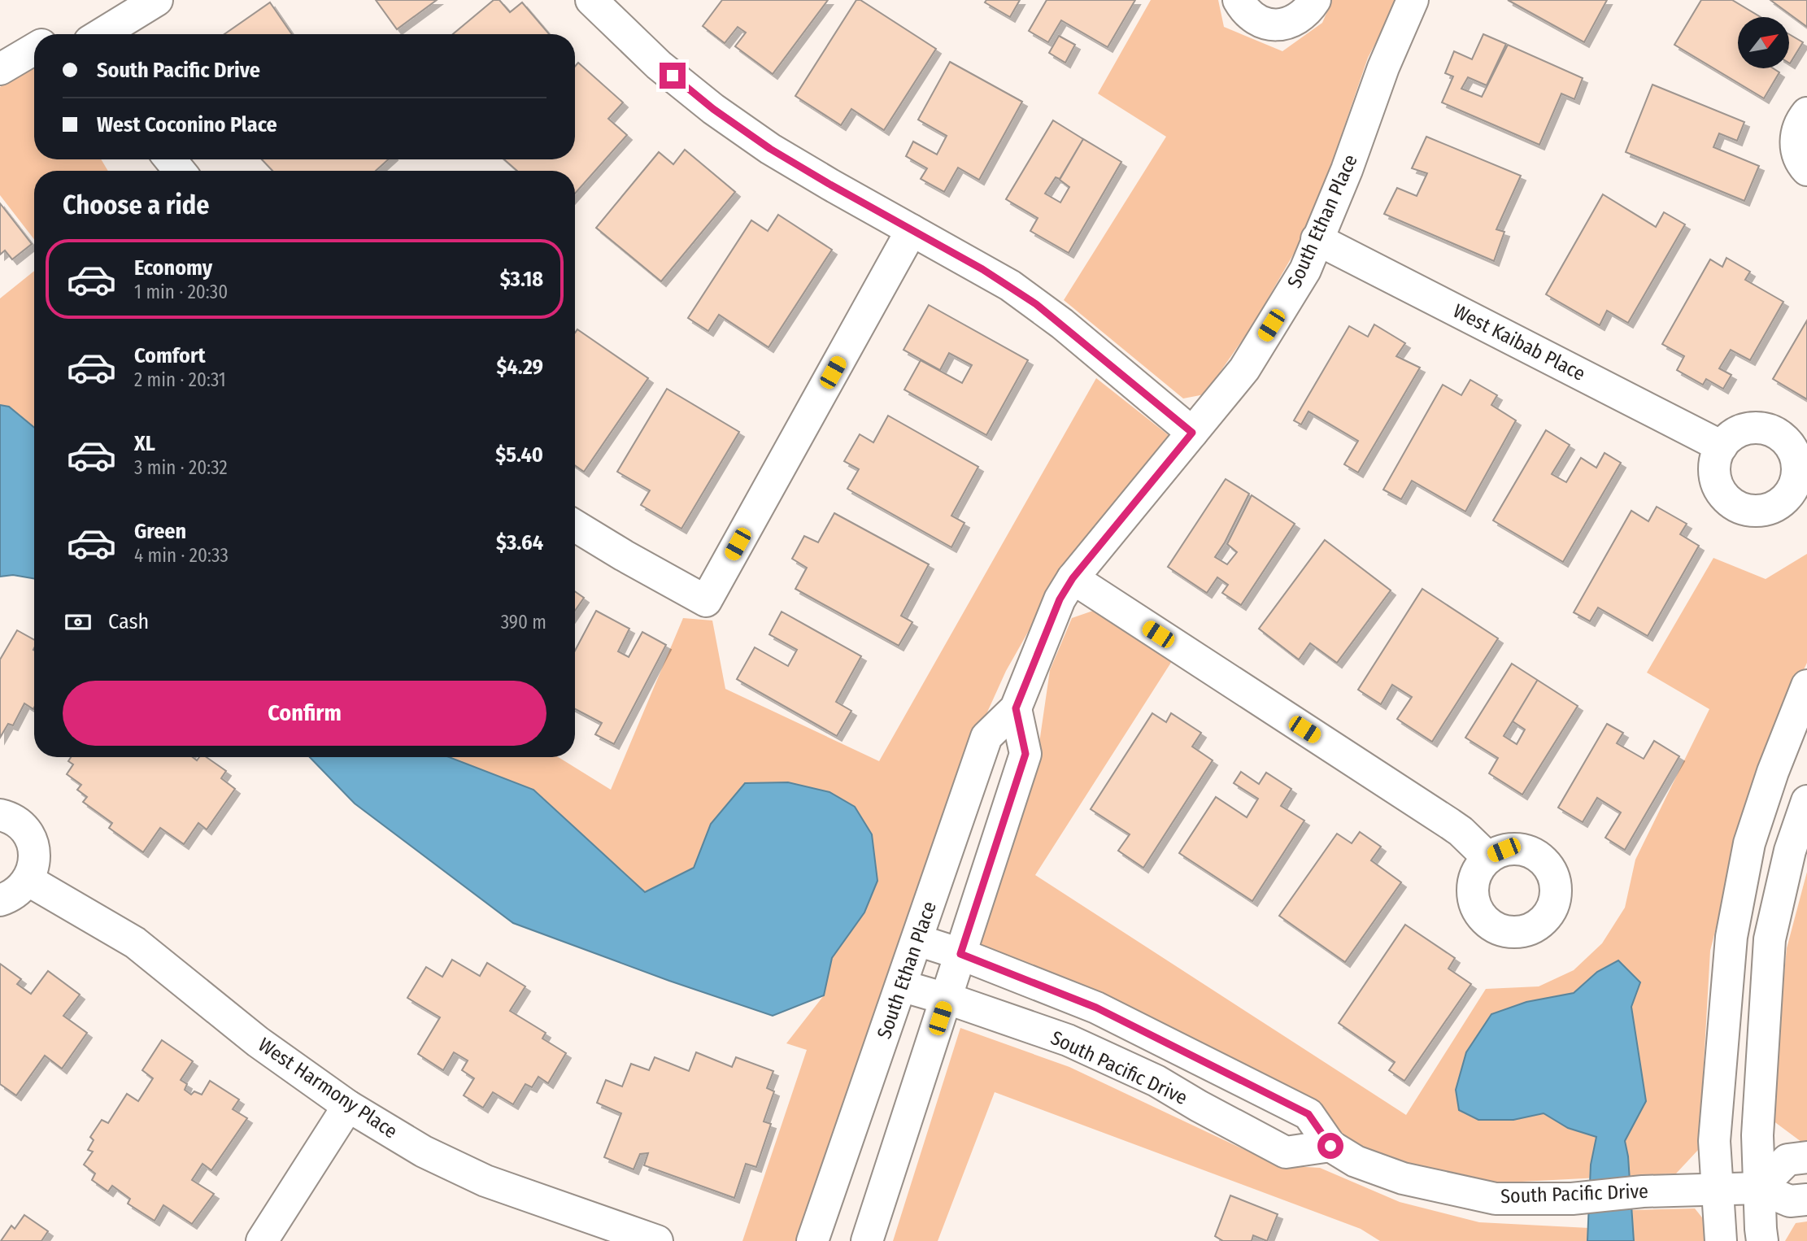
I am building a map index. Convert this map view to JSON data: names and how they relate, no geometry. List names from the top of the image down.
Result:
{
  "streets": {
    "street": [
      "South Ethan Place",
      "West Kaibab Place",
      "South Pacific Drive",
      "West Harmony Place"
    ]
  },
  "crossings": [
    ["South Ethan Place", "West Kaibab Place"],
    ["South Ethan Place", "South Pacific Drive"]
  ],
  "north": "top right",
  "page": {
    "banner": ["South Pacific Drive", "West Coconino Place"],
    "heading": "Choose a ride",
    "list": [
      {
        "name": "Economy",
        "note": "1 min · 20:30",
        "value": "$3.18"
      },
      {
        "name": "Comfort",
        "note": "2 min · 20:31",
        "value": "$4.29"
      },
      {
        "name": "XL",
        "note": "3 min · 20:32",
        "value": "$5.40"
      },
      {
        "name": "Green",
        "note": "4 min · 20:33",
        "value": "$3.64"
      }
    ],
    "pay": ["Cash", "390 m"],
    "buttons": "Confirm"
  }
}
